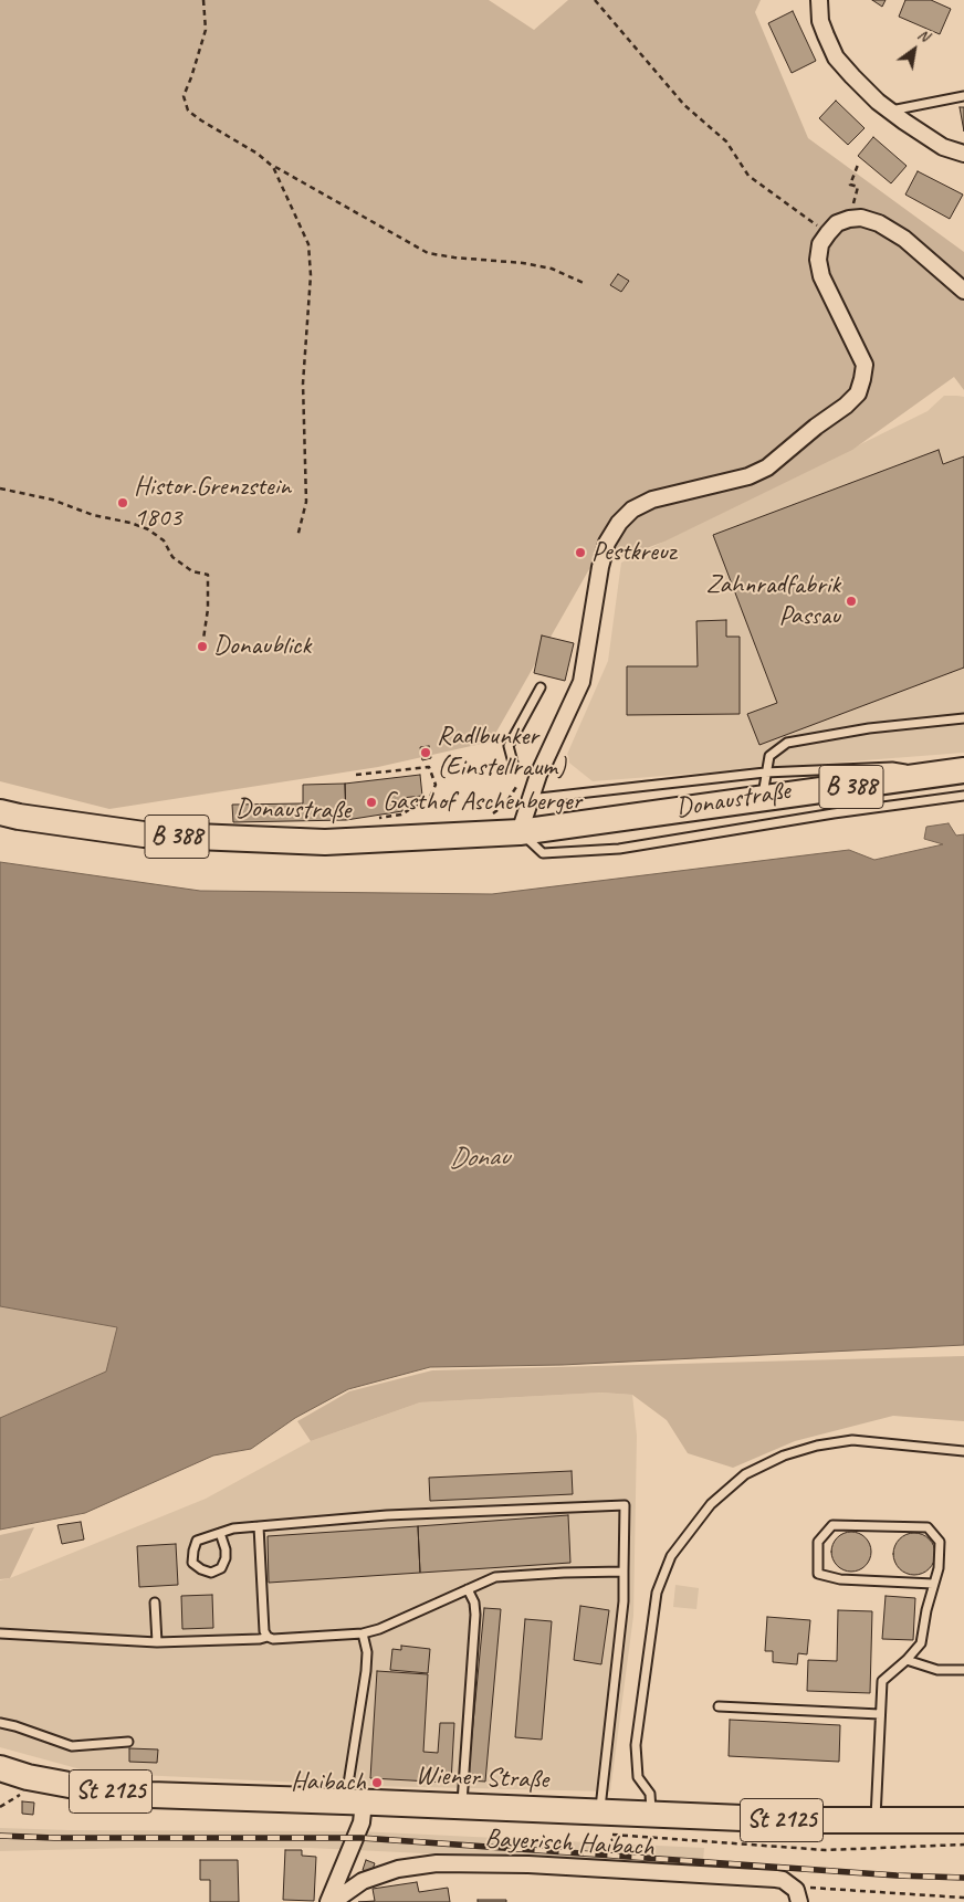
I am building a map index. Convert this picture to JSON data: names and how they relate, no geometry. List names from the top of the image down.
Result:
{
  "streets": {
    "main road": [
      "B 388",
      "Donaustraße",
      "Wiener Straße",
      "St 2125"
    ],
    "street": ["Bayerisch Haibach"]
  },
  "water": ["Donau"],
  "places": [
    "Histor.Grenzstein 1803",
    "Pestkreuz",
    "Zahnradfabrik Passau",
    "Donaublick",
    "Radlbunker (Einstellraum)",
    "Gasthof Aschenberger",
    "Haibach"
  ],
  "north": "top right"
}
